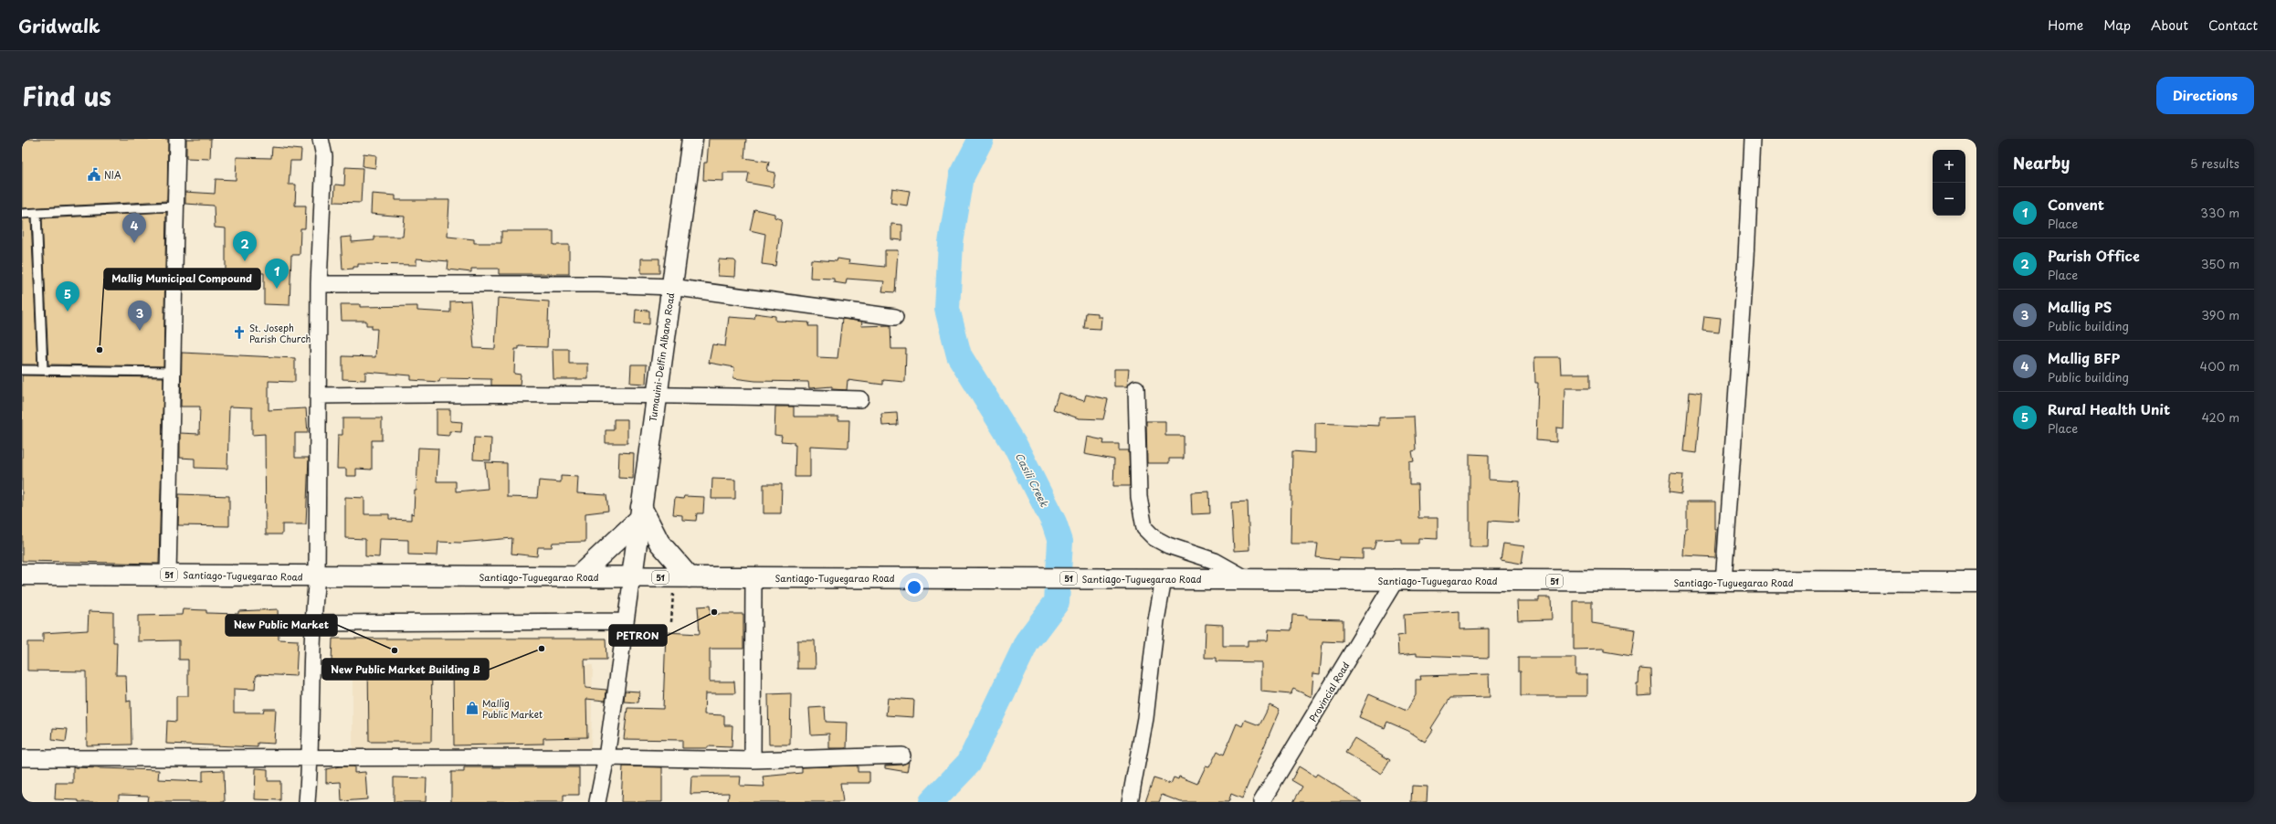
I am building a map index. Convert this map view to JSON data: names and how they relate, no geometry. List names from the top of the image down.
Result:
{
  "streets": {
    "main road": ["Tumauini-Delfin Albano Road", "51", "Santiago-Tuguegarao Road"],
    "street": ["Provincial Road"]
  },
  "crossings": [
    ["Tumauini-Delfin Albano Road", "Santiago-Tuguegarao Road"],
    ["Santiago-Tuguegarao Road", "Provincial Road"]
  ],
  "water": ["Casili Creek"],
  "places": {
    "public building": ["NIA"],
    "church": ["St. Joseph Parish Church"],
    "other": [
      "Mallig Municipal Compound",
      "PETRON",
      "New Public Market Building B",
      "New Public Market"
    ],
    "shop": ["Mallig Public Market"]
  },
  "page": {
    "header": "Gridwalk",
    "nav": [
      "Home",
      "Map",
      "About",
      "Contact"
    ],
    "title": "Find us",
    "buttons": "Directions",
    "heading": ["Nearby", "5 results"],
    "map_buttons": ["+", "−"],
    "list": [
      {
        "mark": "1",
        "name": "Convent",
        "note": "Place",
        "value": "330 m"
      },
      {
        "mark": "2",
        "name": "Parish Office",
        "note": "Place",
        "value": "350 m"
      },
      {
        "mark": "3",
        "name": "Mallig PS",
        "note": "Public building",
        "value": "390 m"
      },
      {
        "mark": "4",
        "name": "Mallig BFP",
        "note": "Public building",
        "value": "400 m"
      },
      {
        "mark": "5",
        "name": "Rural Health Unit",
        "note": "Place",
        "value": "420 m"
      }
    ],
    "pins": [
      "4",
      "2",
      "1",
      "5",
      "3"
    ]
  }
}
